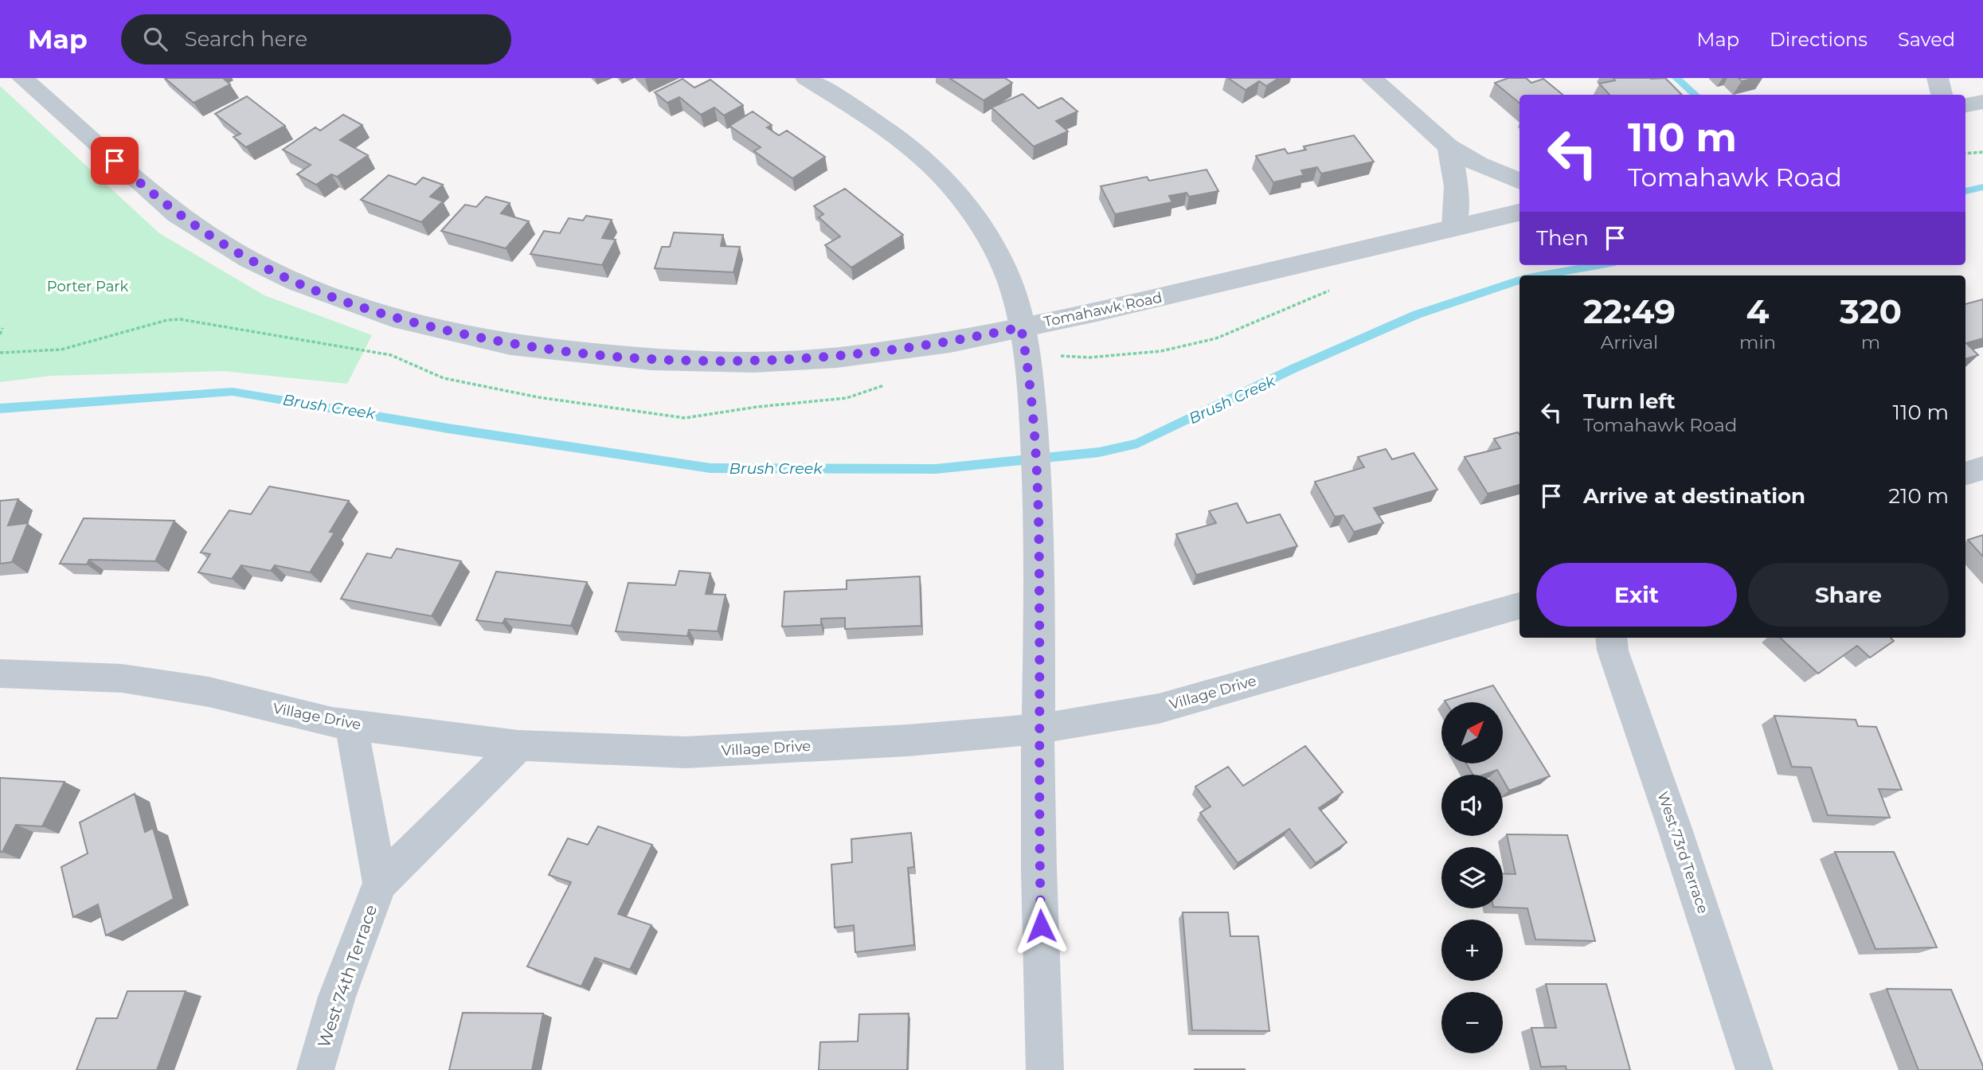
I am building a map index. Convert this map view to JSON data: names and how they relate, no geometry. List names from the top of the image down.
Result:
{
  "streets": {
    "street": [
      "Tomahawk Road",
      "Village Drive",
      "West 73rd Terrace",
      "West 74th Terrace"
    ]
  },
  "crossings": [
    ["Village Drive", "West 74th Terrace"]
  ],
  "water": ["Brush Creek"],
  "parks": ["Porter Park"],
  "north": "top right",
  "page": {
    "header": "Map",
    "search": "Search here",
    "nav": ["Map", "Directions", "Saved"],
    "turn": ["110 m", "Tomahawk Road"],
    "then": "Then",
    "eta": [
      "22:49",
      "Arrival",
      "4",
      "min",
      "320",
      "m"
    ],
    "list": [
      {
        "name": "Turn left",
        "note": "Tomahawk Road",
        "value": "110 m"
      },
      {
        "name": "Arrive at destination",
        "value": "210 m"
      }
    ],
    "buttons": ["Exit", "Share"],
    "map_buttons": ["+", "−"]
  }
}
